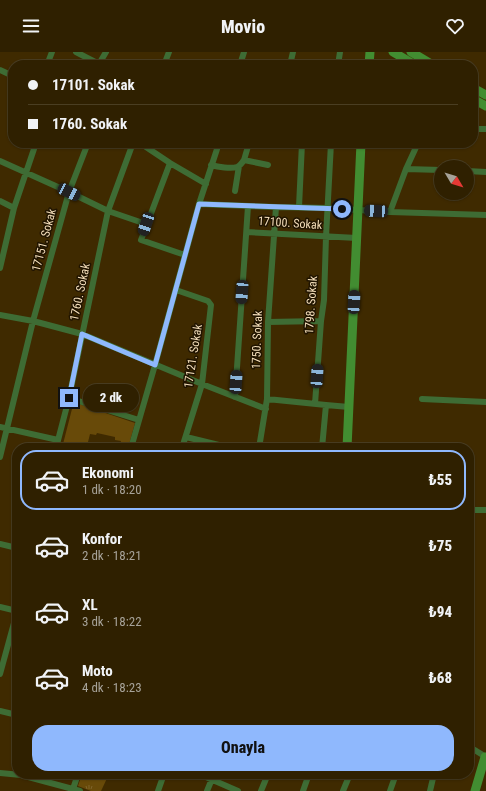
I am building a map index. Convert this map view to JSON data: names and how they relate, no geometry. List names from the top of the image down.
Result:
{
  "streets": {
    "street": [
      "17100. Sokak",
      "17151. Sokak",
      "1760. Sokak",
      "1798. Sokak",
      "1750. Sokak",
      "17121. Sokak"
    ]
  },
  "crossings": [
    ["17100. Sokak", "1798. Sokak"],
    ["17100. Sokak", "1750. Sokak"]
  ],
  "north": "bottom right",
  "page": {
    "header": "Movio",
    "banner": ["17101. Sokak", "1760. Sokak"],
    "bubble": "2 dk",
    "list": [
      {
        "name": "Ekonomi",
        "note": "1 dk · 18:20",
        "value": "₺55"
      },
      {
        "name": "Konfor",
        "note": "2 dk · 18:21",
        "value": "₺75"
      },
      {
        "name": "XL",
        "note": "3 dk · 18:22",
        "value": "₺94"
      },
      {
        "name": "Moto",
        "note": "4 dk · 18:23",
        "value": "₺68"
      }
    ],
    "buttons": "Onayla"
  }
}
